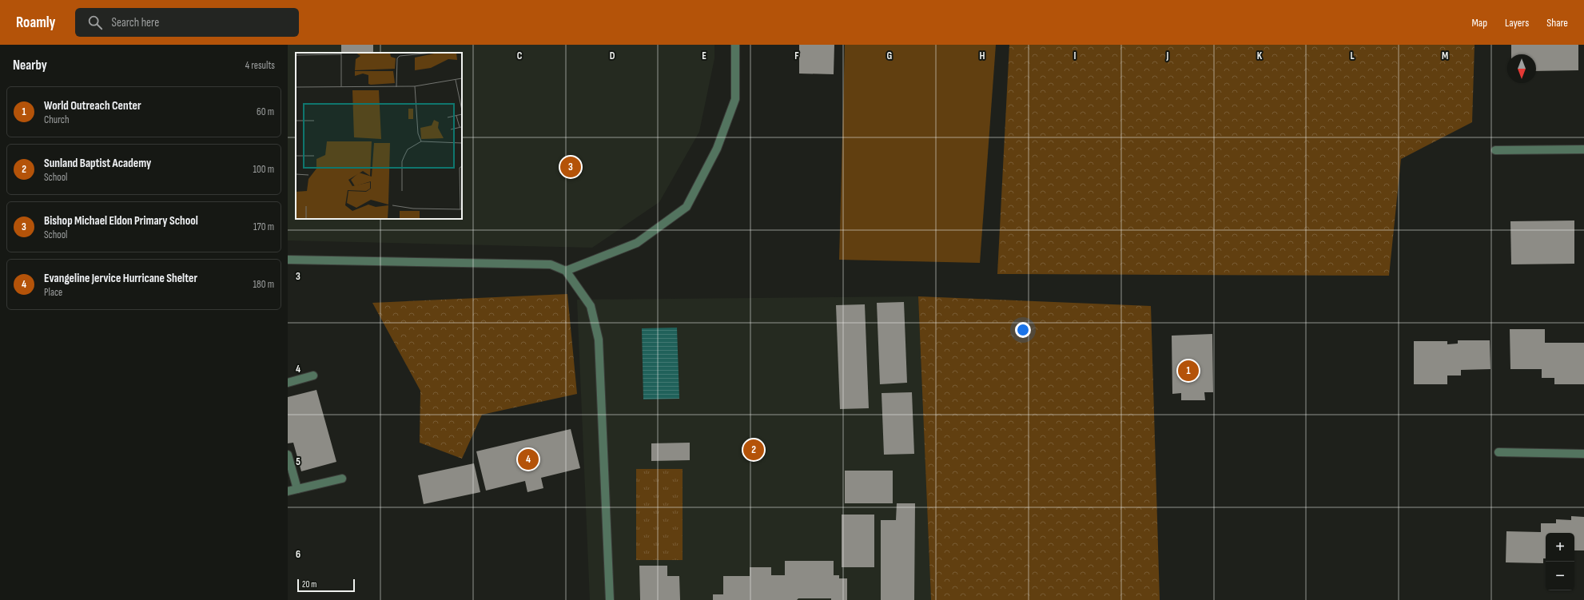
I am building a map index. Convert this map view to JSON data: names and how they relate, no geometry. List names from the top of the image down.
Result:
{
  "scale_bar": "20 m",
  "north": "bottom",
  "page": {
    "header": "Roamly",
    "search": "Search here",
    "nav": ["Map", "Layers", "Share"],
    "heading": ["Nearby", "4 results"],
    "list": [
      {
        "mark": "1",
        "name": "World Outreach Center",
        "note": "Church",
        "value": "60 m"
      },
      {
        "mark": "2",
        "name": "Sunland Baptist Academy",
        "note": "School",
        "value": "100 m"
      },
      {
        "mark": "3",
        "name": "Bishop Michael Eldon Primary School",
        "note": "School",
        "value": "170 m"
      },
      {
        "mark": "4",
        "name": "Evangeline Jervice Hurricane Shelter",
        "note": "Place",
        "value": "180 m"
      }
    ],
    "pins": [
      "3",
      "1",
      "2",
      "4"
    ],
    "map_buttons": ["+", "−"],
    "scale": "20 m"
  },
  "grid": {
    "columns": [
      "C",
      "D",
      "E",
      "F",
      "G",
      "H",
      "I",
      "J",
      "K",
      "L",
      "M"
    ],
    "rows": [
      "3",
      "4",
      "5",
      "6"
    ]
  }
}
